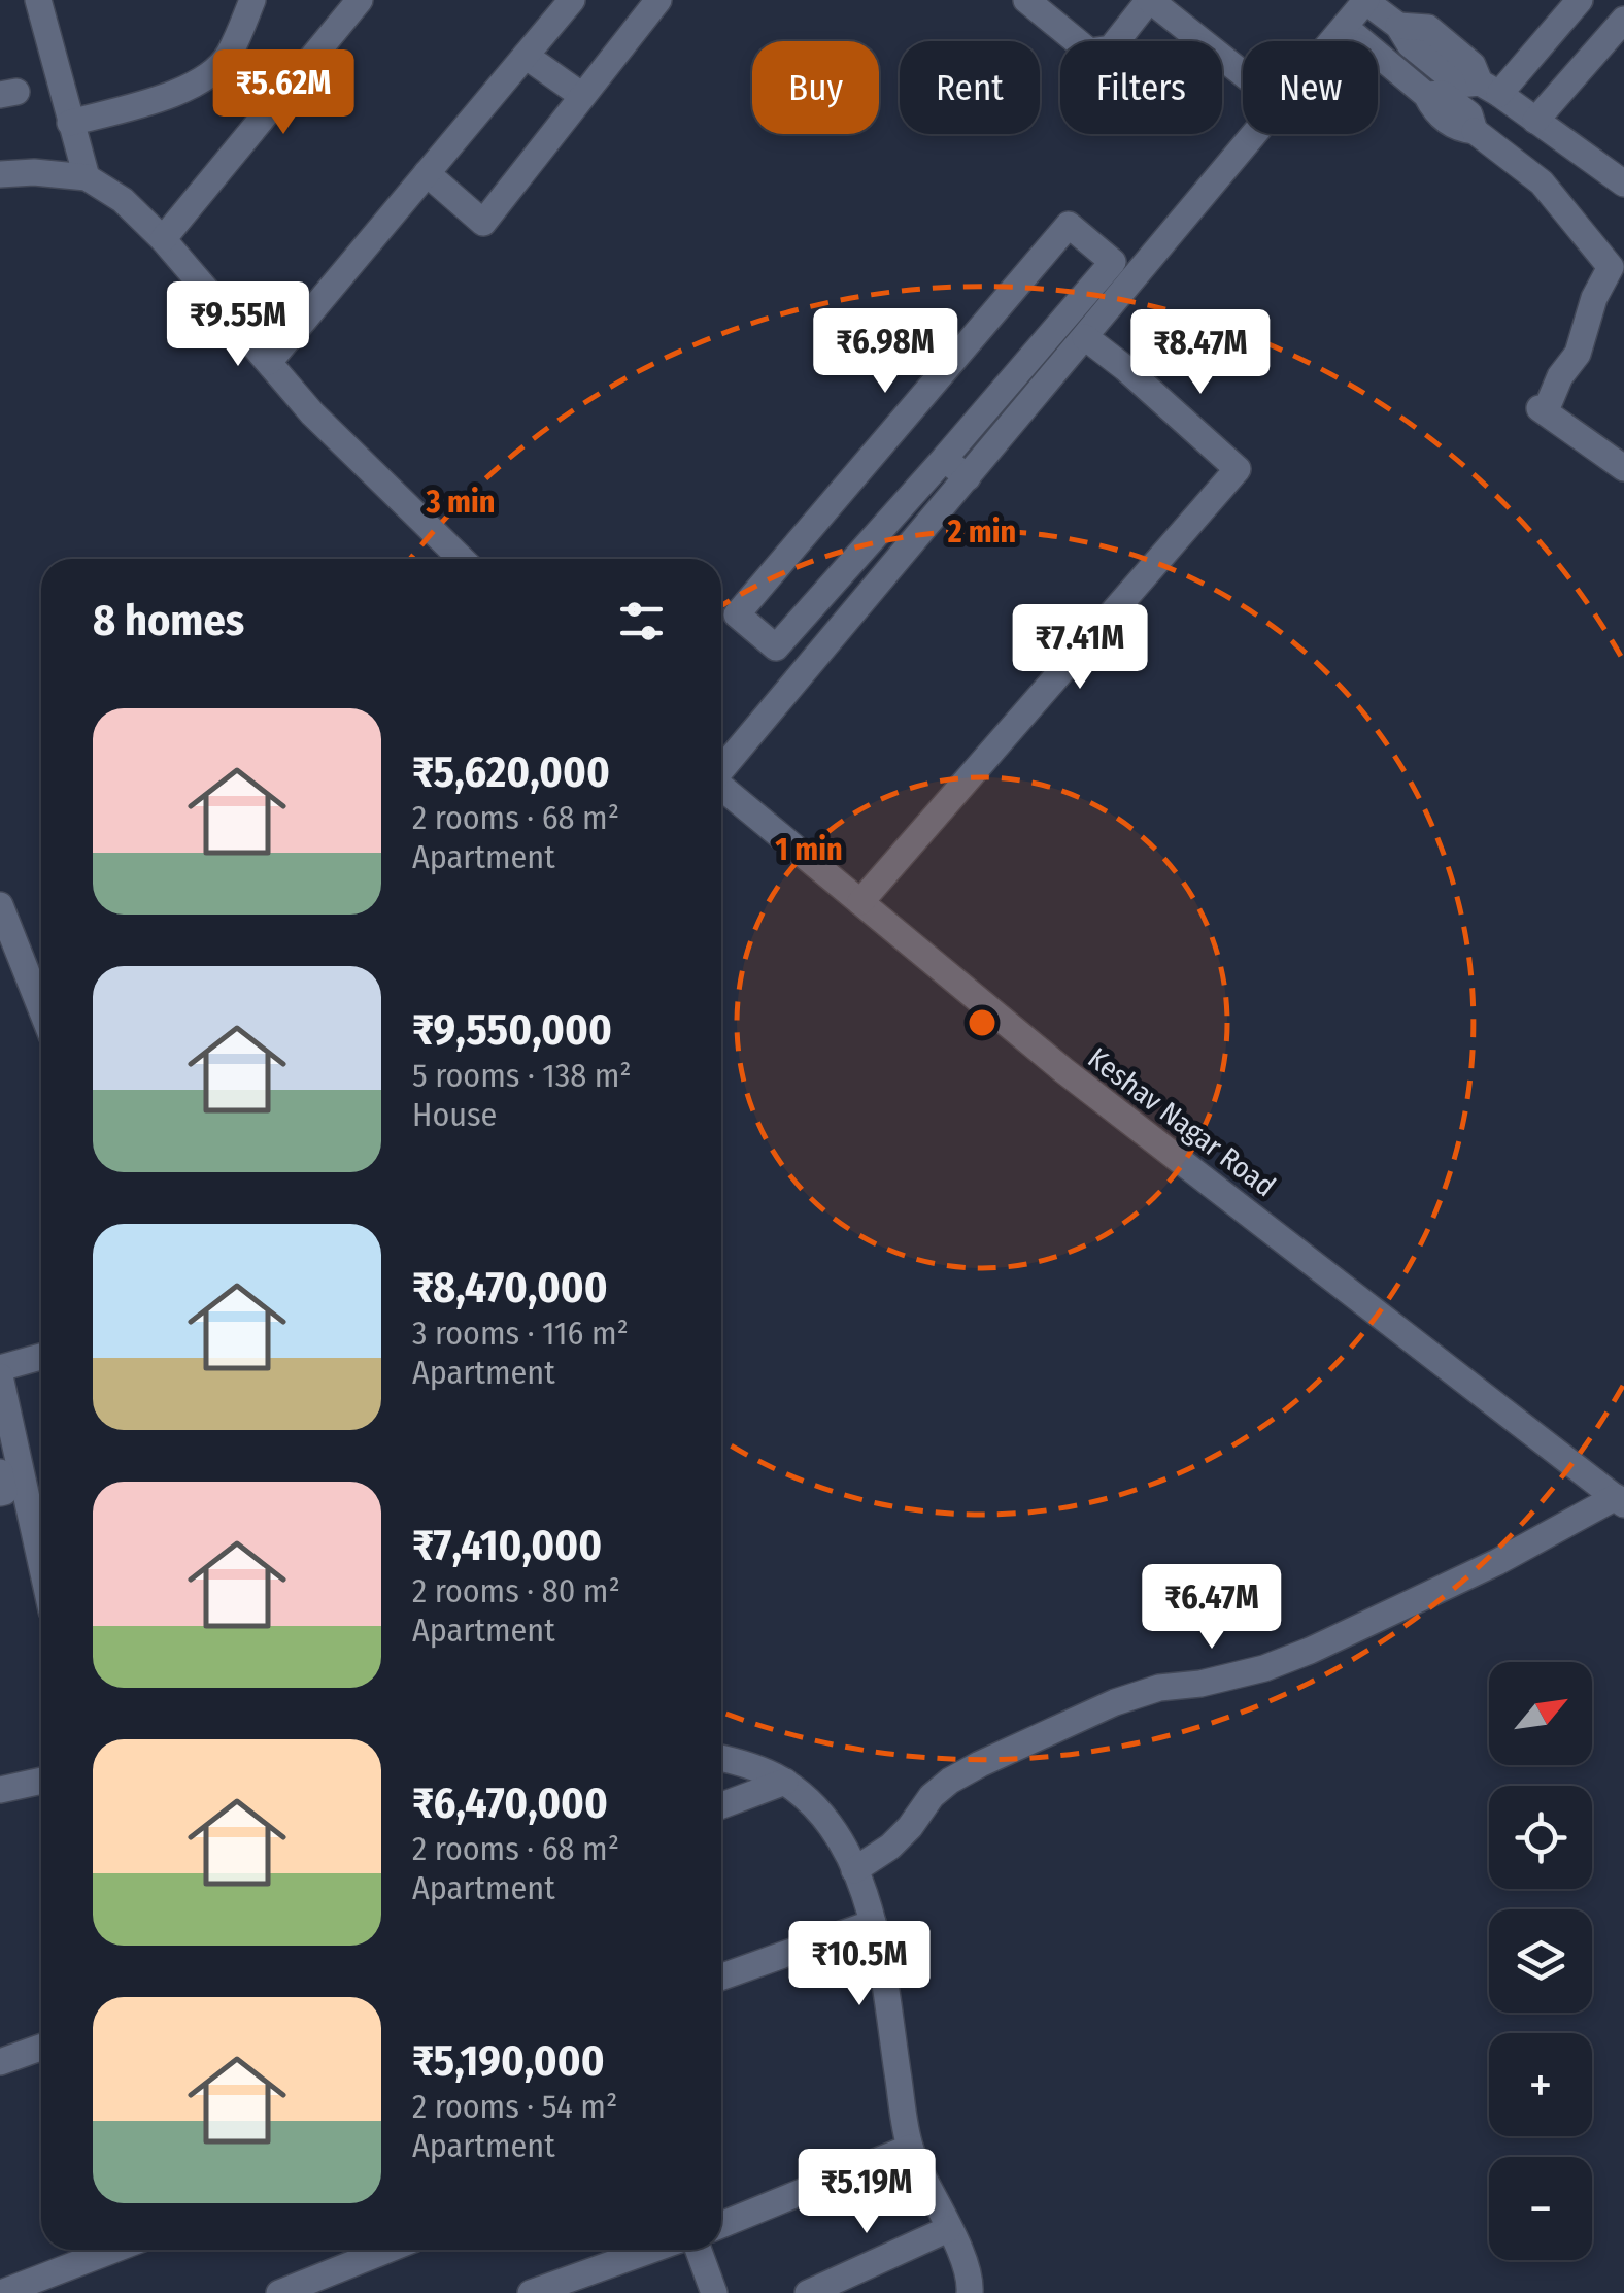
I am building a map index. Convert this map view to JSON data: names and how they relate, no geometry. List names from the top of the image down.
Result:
{
  "streets": {
    "street": ["Keshav Nagar Road"]
  },
  "north": "top right",
  "page": {
    "chip": [
      "Buy",
      "Rent",
      "Filters",
      "New"
    ],
    "price": [
      "₹5.62M",
      "₹9.55M",
      "₹6.98M",
      "₹8.47M",
      "₹7.41M",
      "₹6.47M",
      "₹10.5M",
      "₹5.19M"
    ],
    "heading": "8 homes",
    "list": [
      {
        "name": "₹5,620,000",
        "note": "2 rooms · 68 m² · Apartment"
      },
      {
        "name": "₹9,550,000",
        "note": "5 rooms · 138 m² · House"
      },
      {
        "name": "₹8,470,000",
        "note": "3 rooms · 116 m² · Apartment"
      },
      {
        "name": "₹7,410,000",
        "note": "2 rooms · 80 m² · Apartment"
      },
      {
        "name": "₹6,470,000",
        "note": "2 rooms · 68 m² · Apartment"
      },
      {
        "name": "₹5,190,000",
        "note": "2 rooms · 54 m² · Apartment"
      }
    ],
    "map_buttons": ["+", "−"]
  },
  "rings": ["3 min", "2 min", "1 min"]
}
